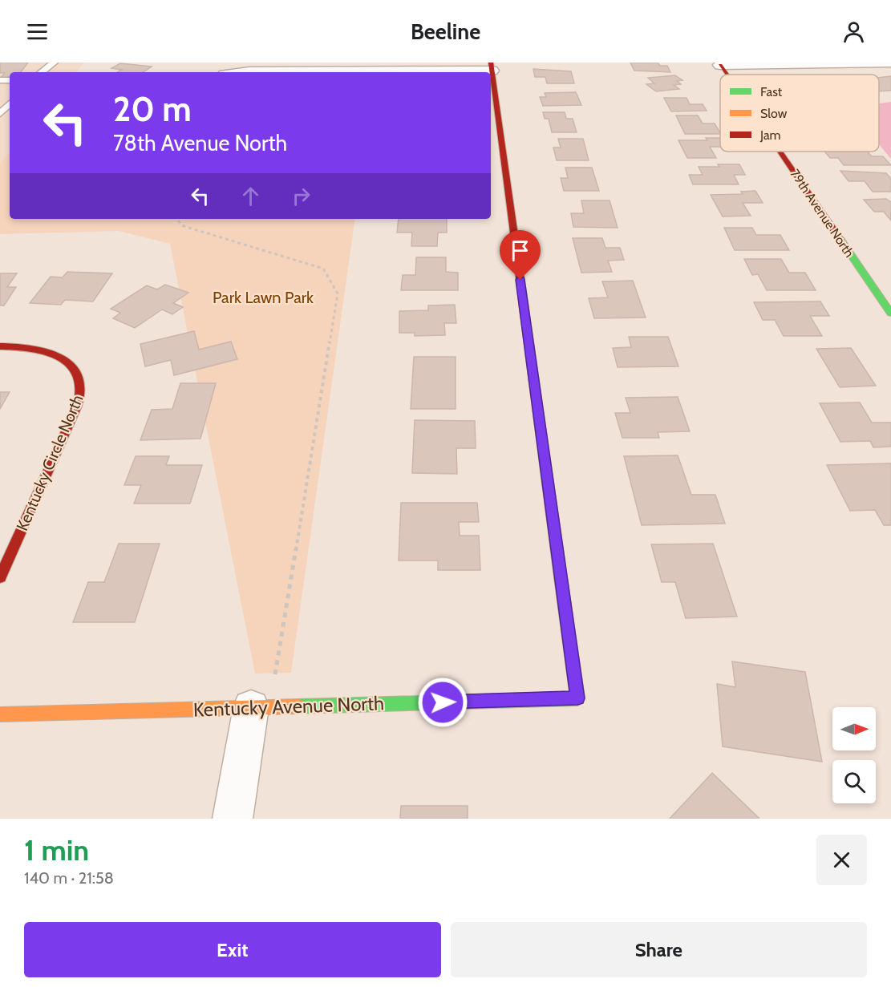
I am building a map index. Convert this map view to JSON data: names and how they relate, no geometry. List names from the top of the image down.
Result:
{
  "streets": {
    "street": ["79th Avenue North", "Kentucky Circle North", "Kentucky Avenue North"]
  },
  "parks": ["Park Lawn Park"],
  "legend": ["Fast", "Slow", "Jam"],
  "north": "right",
  "page": {
    "header": "Beeline",
    "turn": ["20 m", "78th Avenue North"],
    "heading": ["1 min", "140 m · 21:58"],
    "buttons": ["Exit", "Share"]
  }
}
